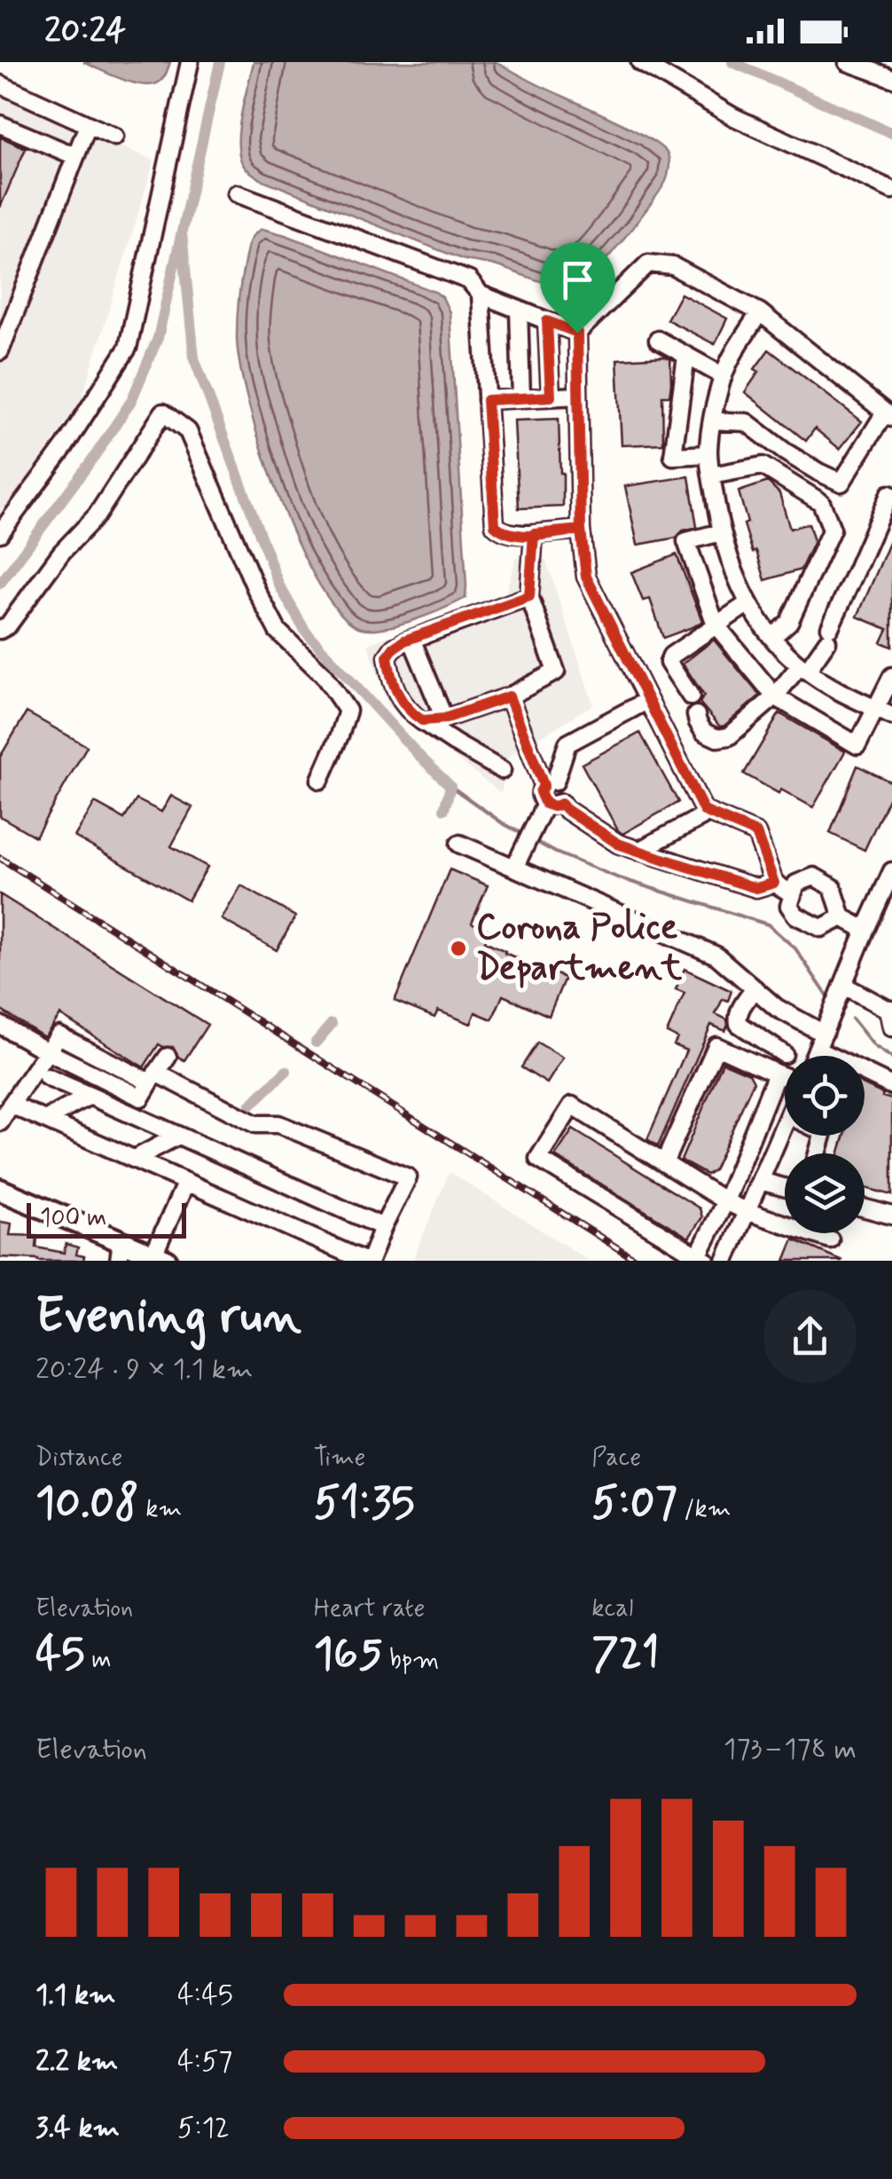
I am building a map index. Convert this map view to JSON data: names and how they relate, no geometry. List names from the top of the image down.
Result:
{
  "places": ["Corona Police Department"],
  "scale_bar": "100 m",
  "page": {
    "status": "20:24",
    "scale": "100 m",
    "heading": ["Evening run", "20:24 · 9 × 1.1 km"],
    "stats": [
      ["Distance", "10.08 km"],
      ["Time", "51:35"],
      ["Pace", "5:07 /km"],
      ["Elevation", "45 m"],
      ["Heart rate", "165 bpm"],
      ["kcal", "721"]
    ],
    "chart": ["Elevation", "173–178 m"],
    "list": [
      {
        "name": "1.1 km",
        "note": "4:45"
      },
      {
        "name": "2.2 km",
        "note": "4:57"
      },
      {
        "name": "3.4 km",
        "note": "5:12"
      }
    ]
  }
}
